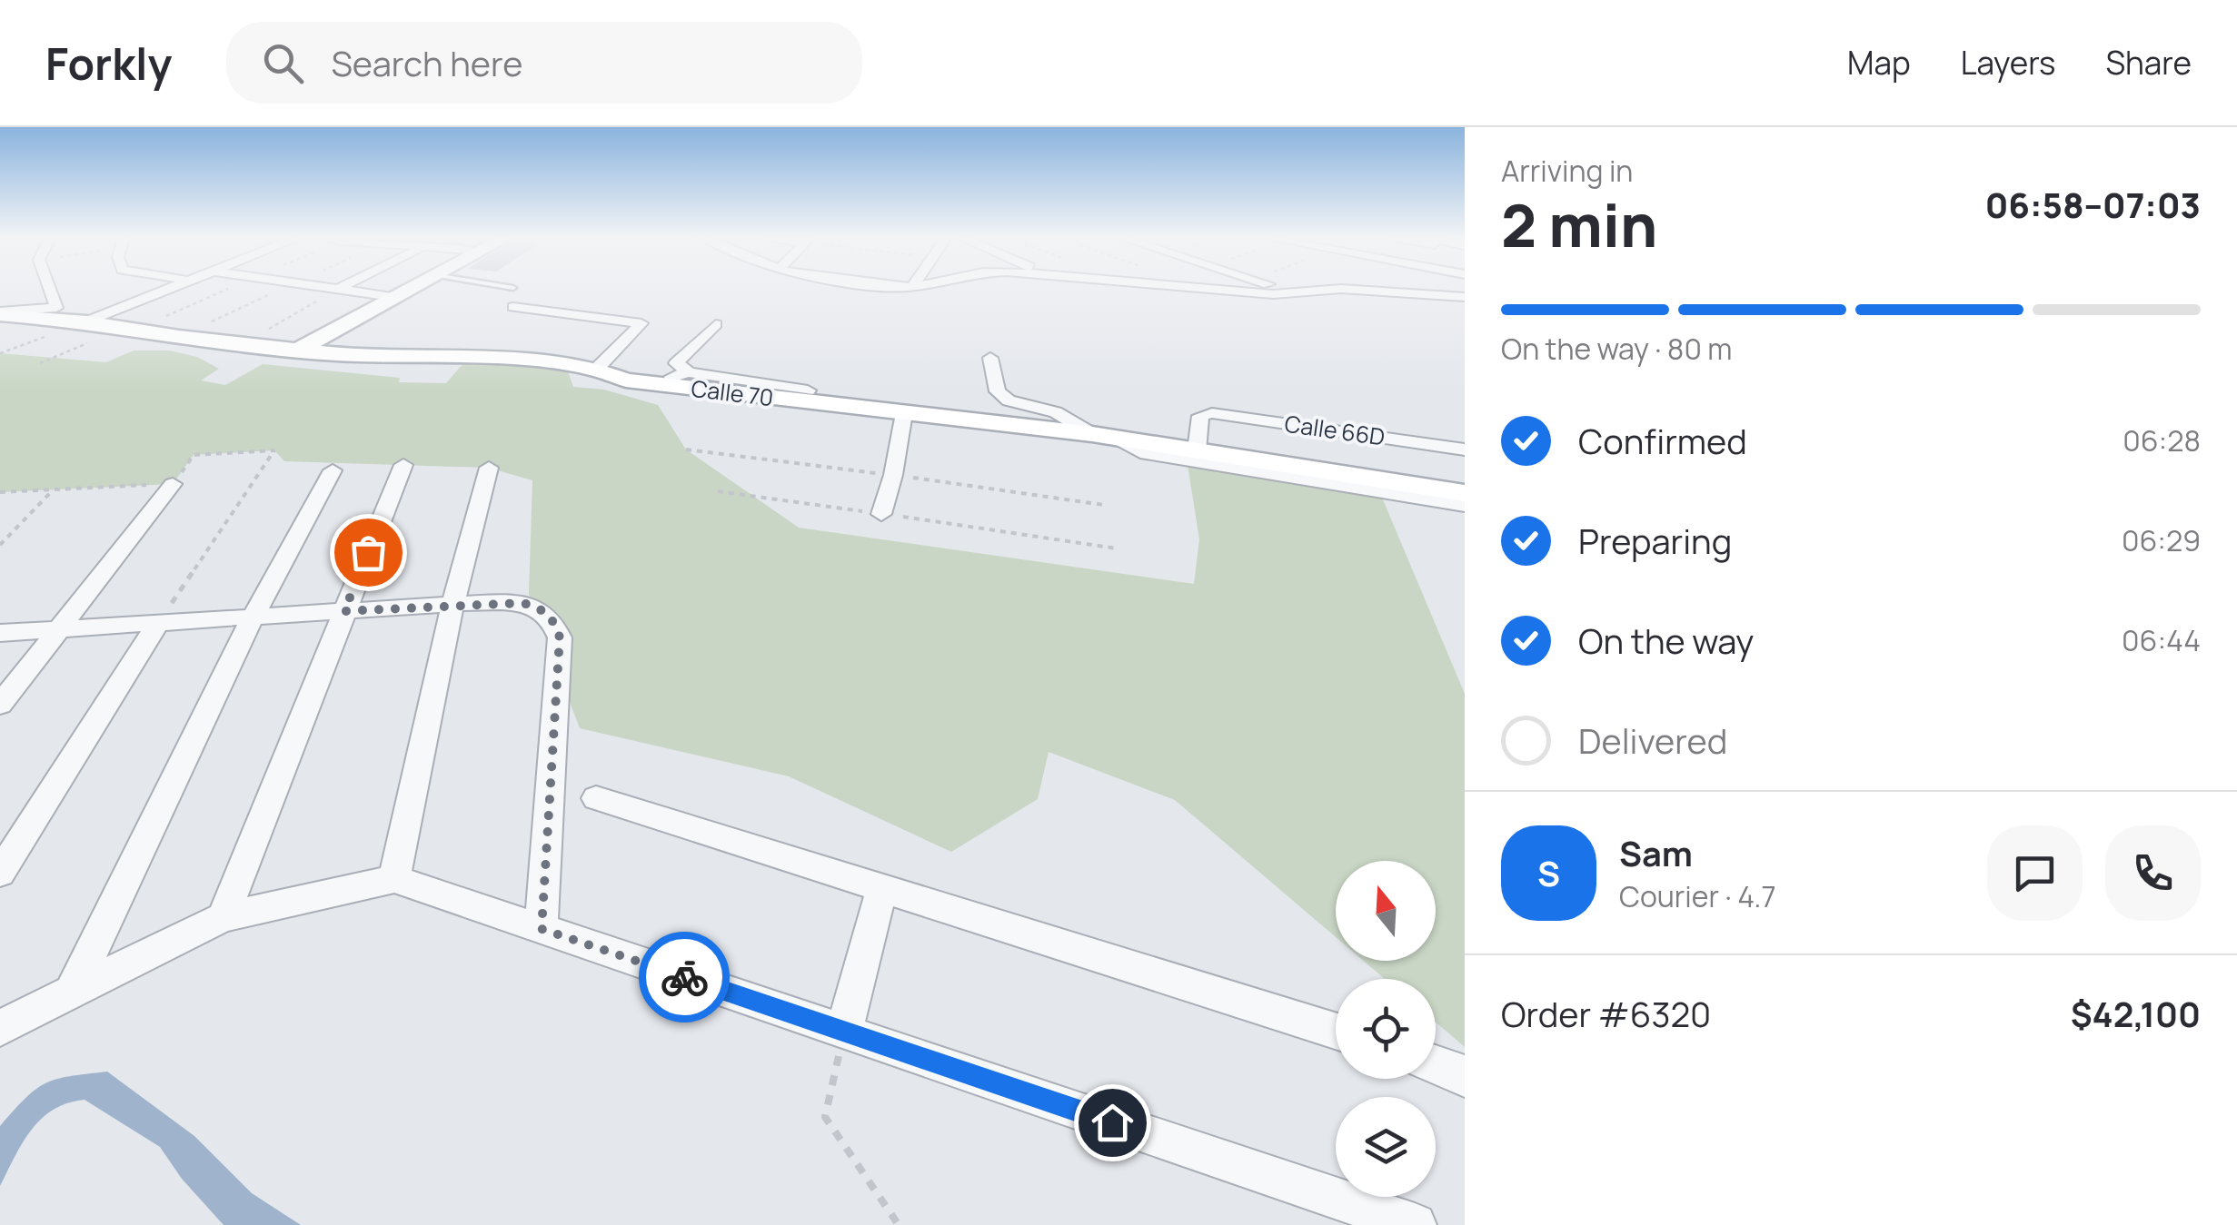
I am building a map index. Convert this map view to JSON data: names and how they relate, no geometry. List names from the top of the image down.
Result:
{
  "streets": {
    "main road": ["Calle 70"],
    "street": ["Calle 66D"]
  },
  "crossings": [
    ["Calle 70", "Calle 66D"]
  ],
  "north": "top",
  "page": {
    "header": "Forkly",
    "search": "Search here",
    "nav": ["Map", "Layers", "Share"],
    "heading": ["2 min", "Arriving in", "06:58–07:03"],
    "panel": [
      "Sam",
      "Courier · 4.7",
      "Order #6320",
      "$42,100"
    ],
    "bar": "On the way · 80 m",
    "list": [
      ["Confirmed", "06:28"],
      ["Preparing", "06:29"],
      ["On the way", "06:44"],
      "Delivered"
    ],
    "round": "S"
  }
}
